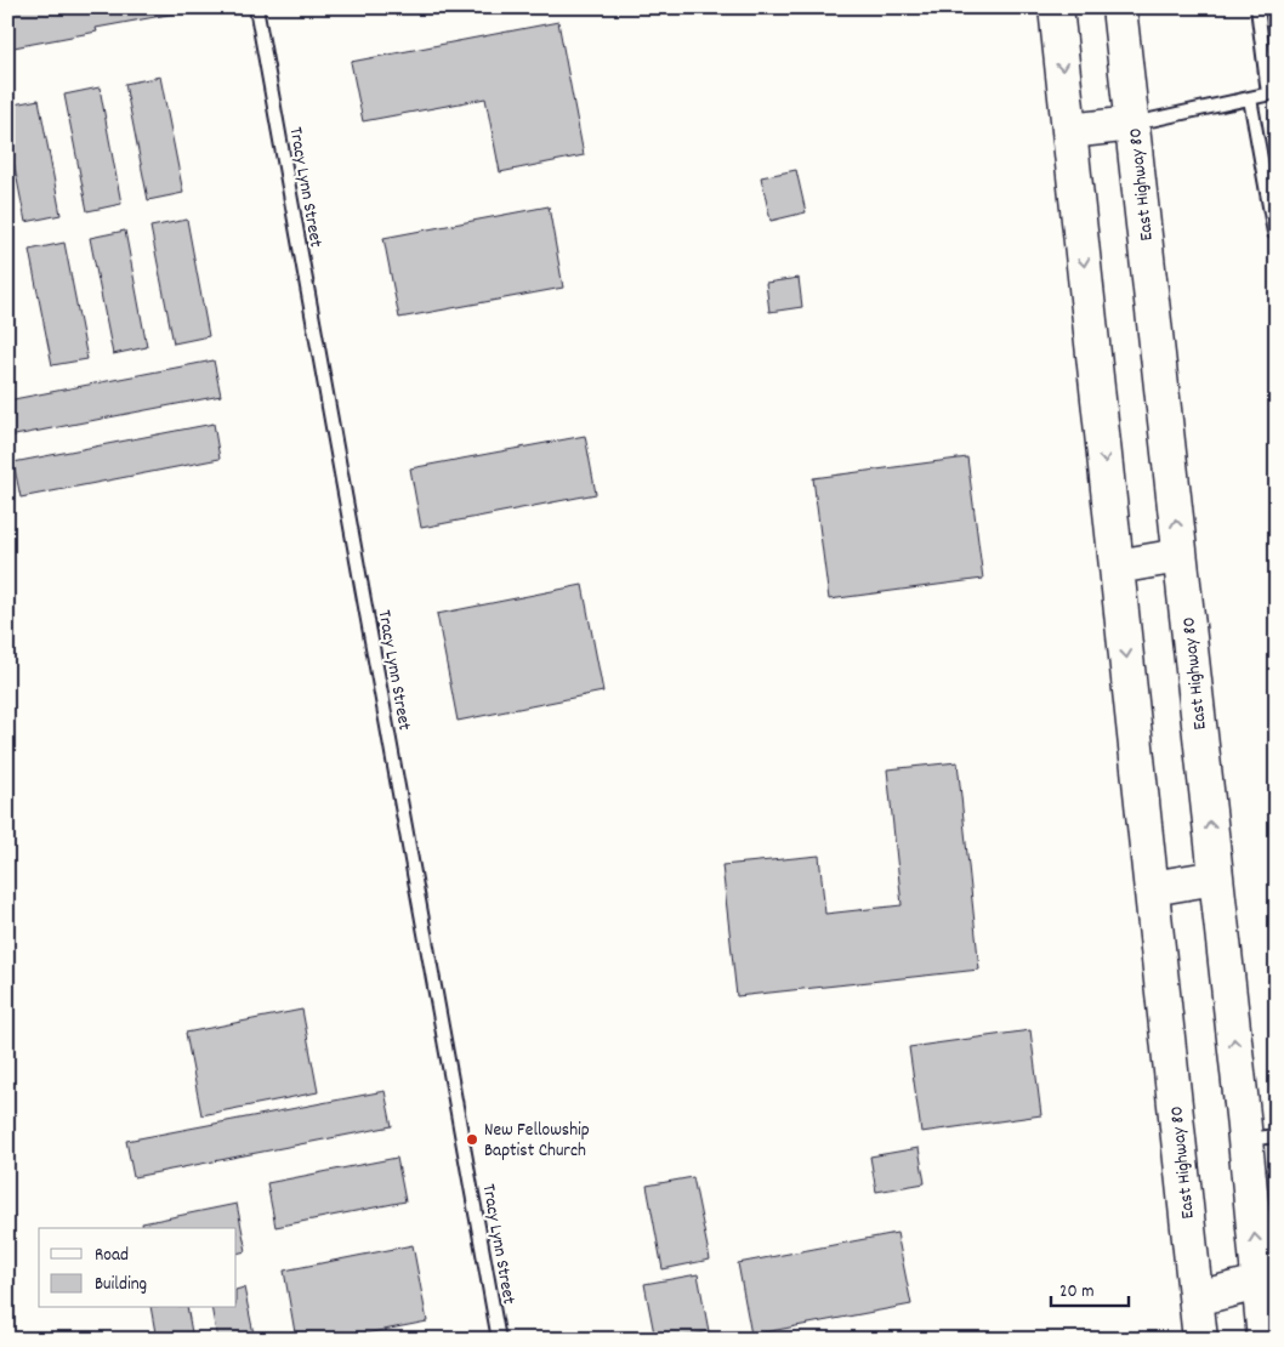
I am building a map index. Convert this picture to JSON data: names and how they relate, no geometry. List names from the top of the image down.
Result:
{
  "streets": {
    "main road": ["East Highway 80"],
    "lane": ["Tracy Lynn Street"]
  },
  "places": ["New Fellowship Baptist Church"],
  "legend": ["Road", "Building"],
  "scale_bar": "20 m"
}
